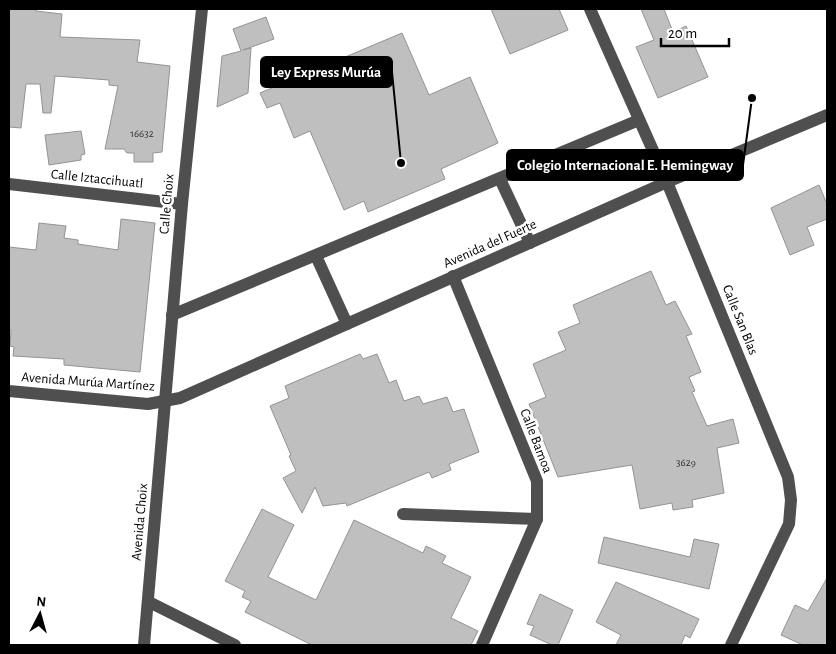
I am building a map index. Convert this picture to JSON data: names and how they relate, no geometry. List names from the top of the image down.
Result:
{
  "streets": {
    "street": [
      "Calle Iztaccihuatl",
      "Calle Choix",
      "Avenida del Fuerte",
      "Calle San Blas",
      "Avenida Murúa Martínez",
      "Calle Bamoa",
      "Avenida Choix"
    ]
  },
  "crossings": [
    ["Calle Iztaccihuatl", "Calle Choix"],
    ["Calle Choix", "Avenida del Fuerte"],
    ["Calle Choix", "Avenida Murúa Martínez"],
    ["Calle Choix", "Avenida Choix"],
    ["Avenida del Fuerte", "Calle San Blas"],
    ["Avenida del Fuerte", "Avenida Murúa Martínez"],
    ["Avenida del Fuerte", "Calle Bamoa"],
    ["Avenida del Fuerte", "Avenida Choix"],
    ["Avenida Murúa Martínez", "Avenida Choix"]
  ],
  "places": ["Colegio Internacional E. Hemingway", "Ley Express Murúa"],
  "house_numbers": ["16632", "3629"],
  "scale_bar": "20 m",
  "north": "top"
}
